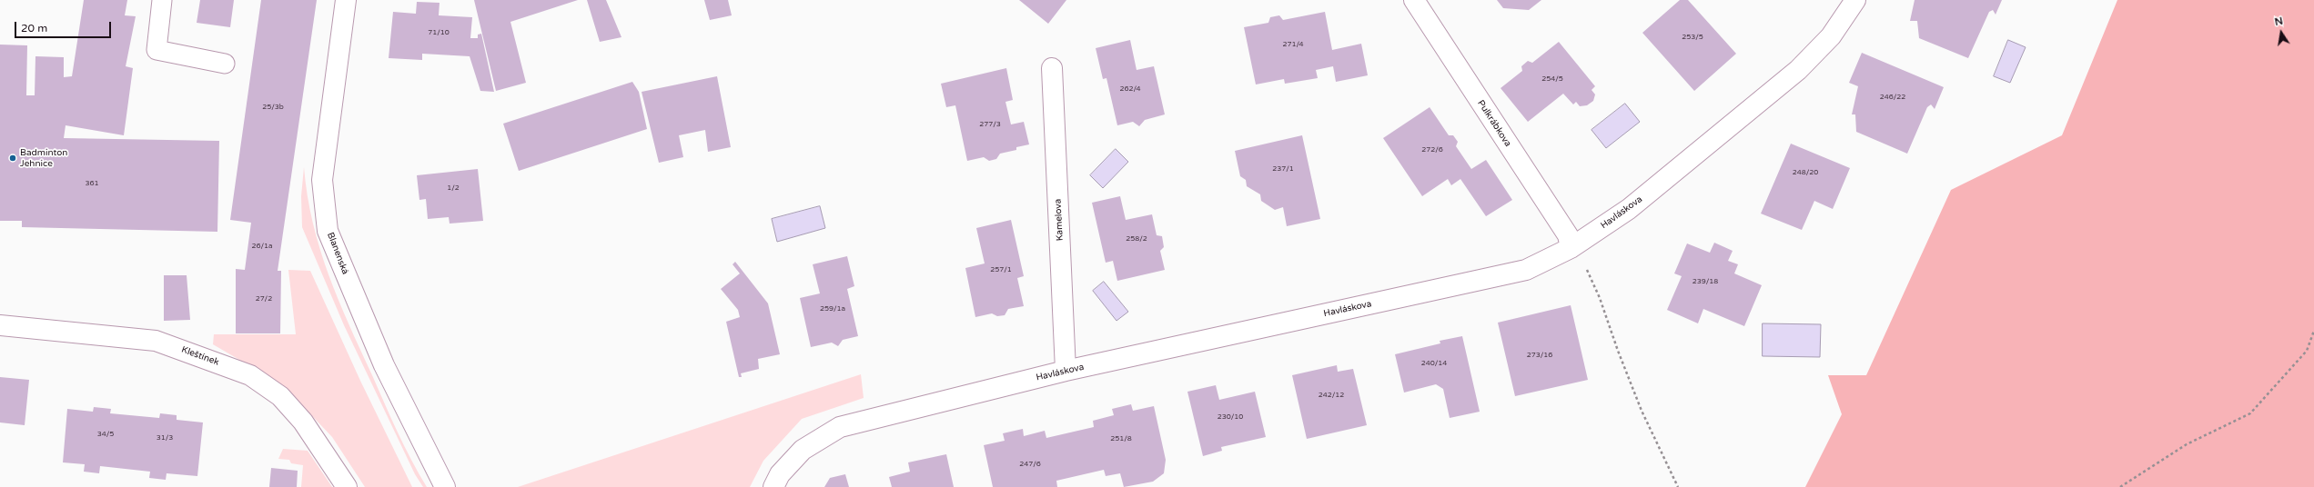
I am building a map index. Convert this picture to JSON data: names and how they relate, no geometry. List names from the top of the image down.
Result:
{
  "streets": {
    "street": [
      "Pulkrábkova",
      "Havláskova",
      "Kamelova",
      "Blanenská",
      "Kleštínek"
    ]
  },
  "crossings": [
    ["Pulkrábkova", "Havláskova"],
    ["Havláskova", "Kamelova"]
  ],
  "places": ["Badminton Jehnice"],
  "house_numbers": [
    "71/10",
    "253/5",
    "271/4",
    "254/5",
    "262/4",
    "246/22",
    "25/3b",
    "277/3",
    "272/6",
    "237/1",
    "248/20",
    "361",
    "1/2",
    "258/2",
    "26/1a",
    "257/1",
    "239/18",
    "27/2",
    "259/1a",
    "273/16",
    "240/14",
    "242/12",
    "230/10",
    "34/5",
    "31/3",
    "251/8",
    "247/6"
  ],
  "scale_bar": "20 m",
  "north": "top"
}
